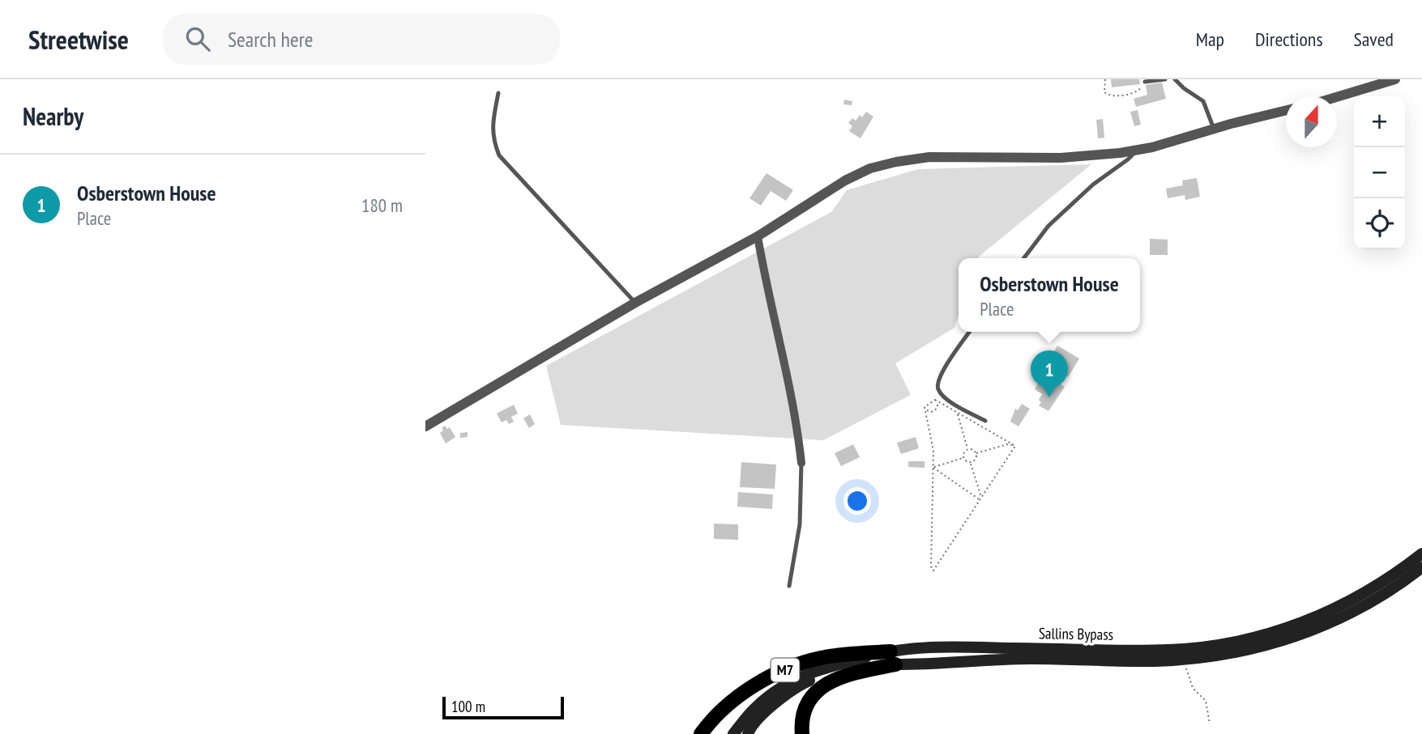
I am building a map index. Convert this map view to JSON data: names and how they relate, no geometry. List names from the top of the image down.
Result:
{
  "streets": {
    "highway": ["M7"],
    "main road": ["Sallins Bypass"]
  },
  "crossings": [
    ["Sallins Bypass", "M7"]
  ],
  "scale_bar": "100 m",
  "north": "top",
  "page": {
    "header": "Streetwise",
    "search": "Search here",
    "nav": ["Map", "Directions", "Saved"],
    "heading": "Nearby",
    "map_buttons": ["+", "−"],
    "list": [
      {
        "mark": "1",
        "name": "Osberstown House",
        "note": "Place",
        "value": "180 m"
      }
    ],
    "popup": ["Osberstown House", "Place"],
    "pins": "1",
    "scale": "100 m"
  }
}
